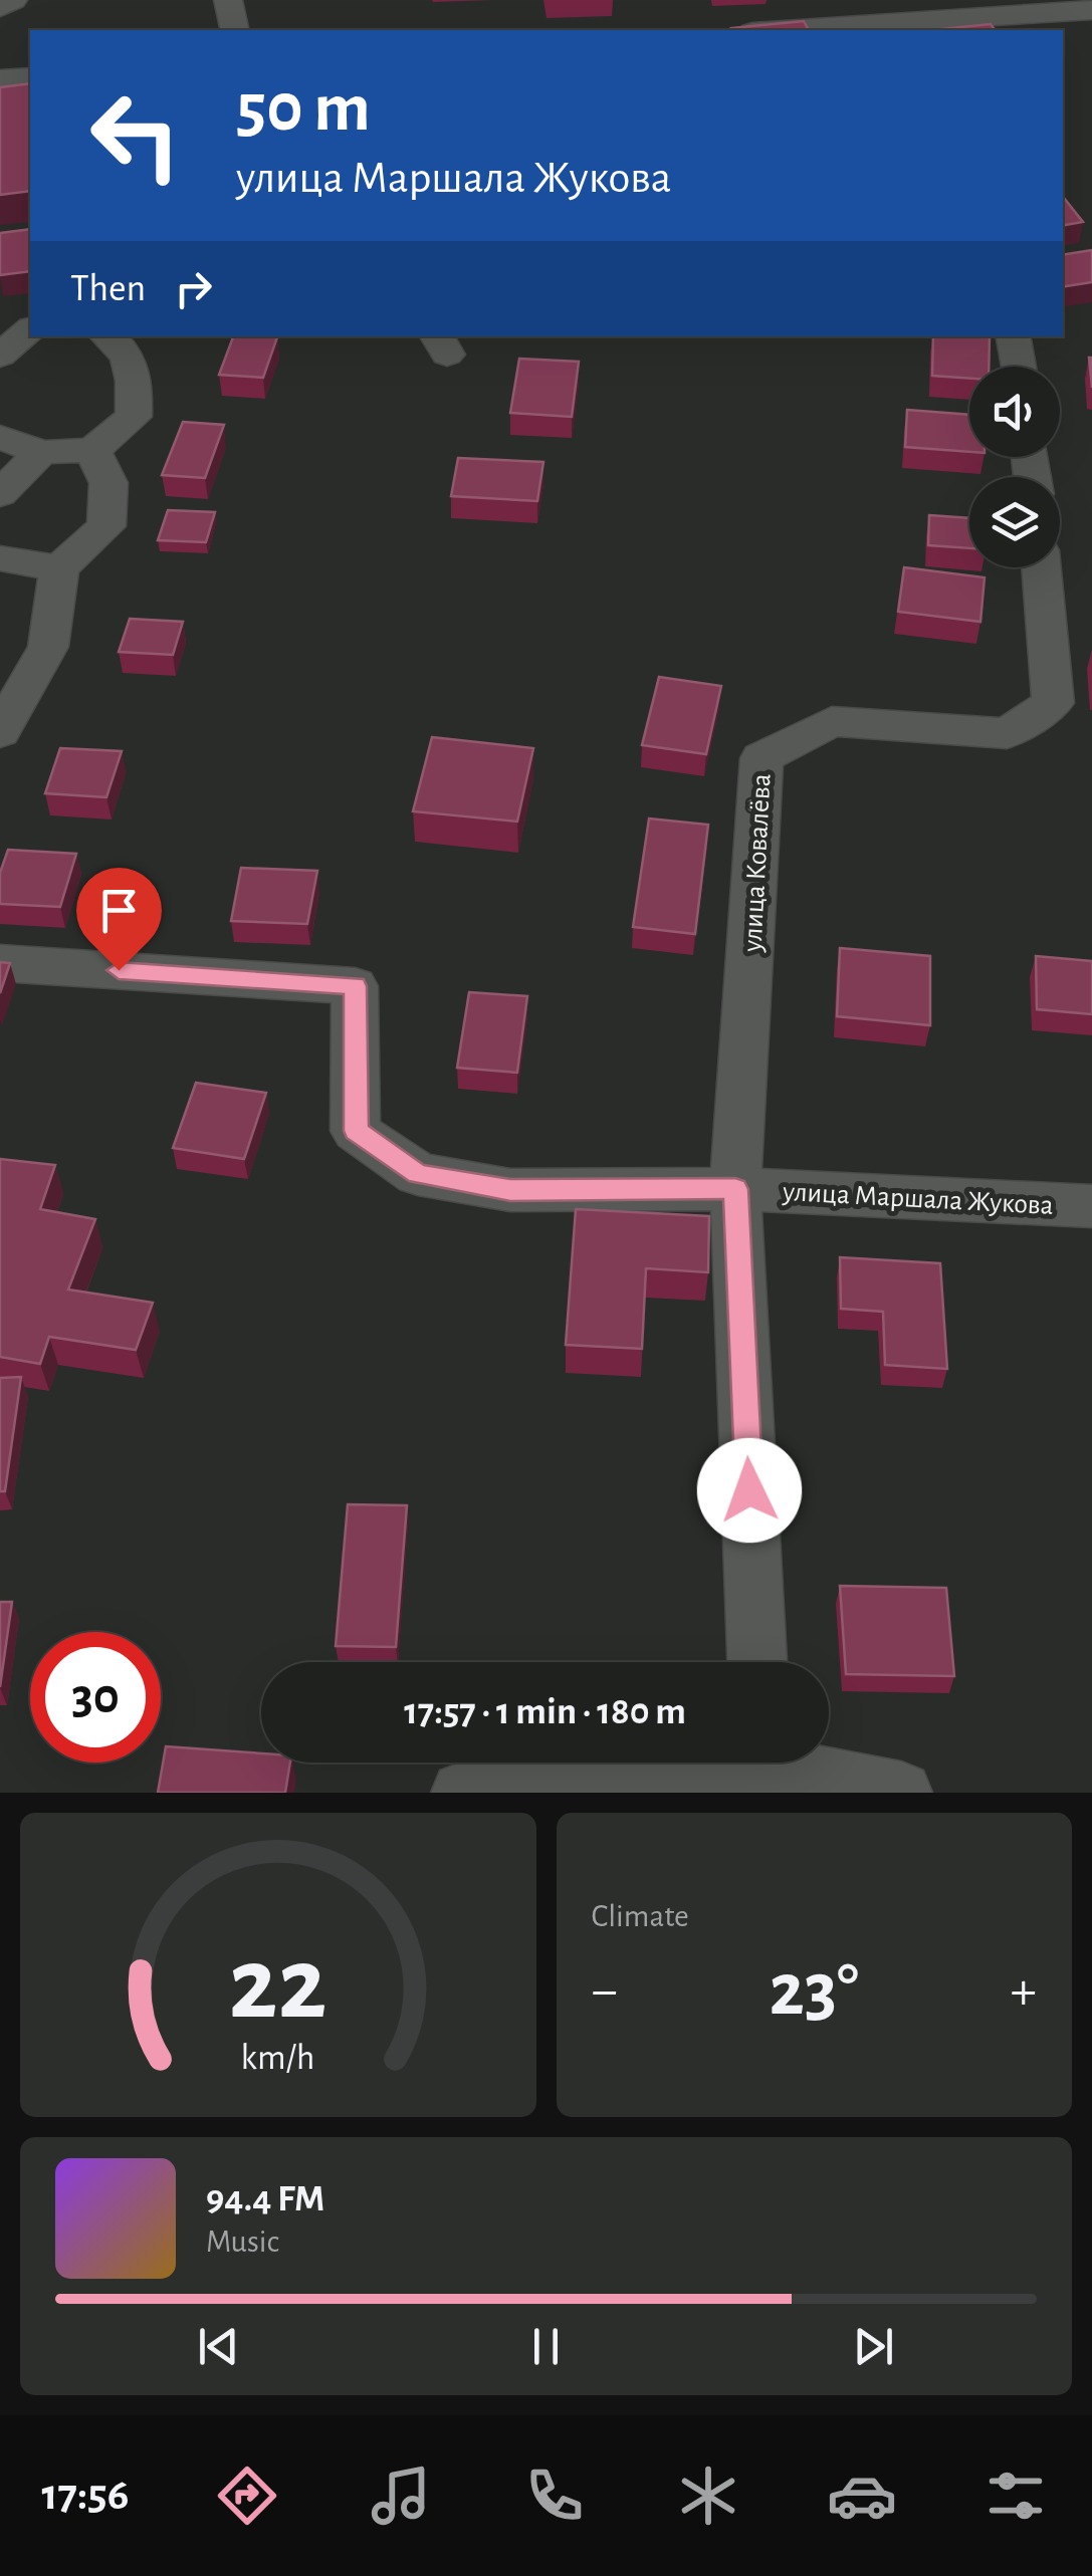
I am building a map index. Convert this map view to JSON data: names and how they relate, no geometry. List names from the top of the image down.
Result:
{
  "streets": {
    "street": ["улица Ковалёва", "улица Маршала Жукова"]
  },
  "crossings": [
    ["улица Ковалёва", "улица Маршала Жукова"]
  ],
  "page": {
    "turn": ["50 m", "улица Маршала Жукова"],
    "then": "Then",
    "limit": "30",
    "trip": "17:57 · 1 min · 180 m",
    "tile": "Climate",
    "heat": ["−", "23°", "+"],
    "song": ["94.4 FM", "Music"],
    "tabs": "17:56",
    "gauge": ["22", "km/h"]
  }
}
